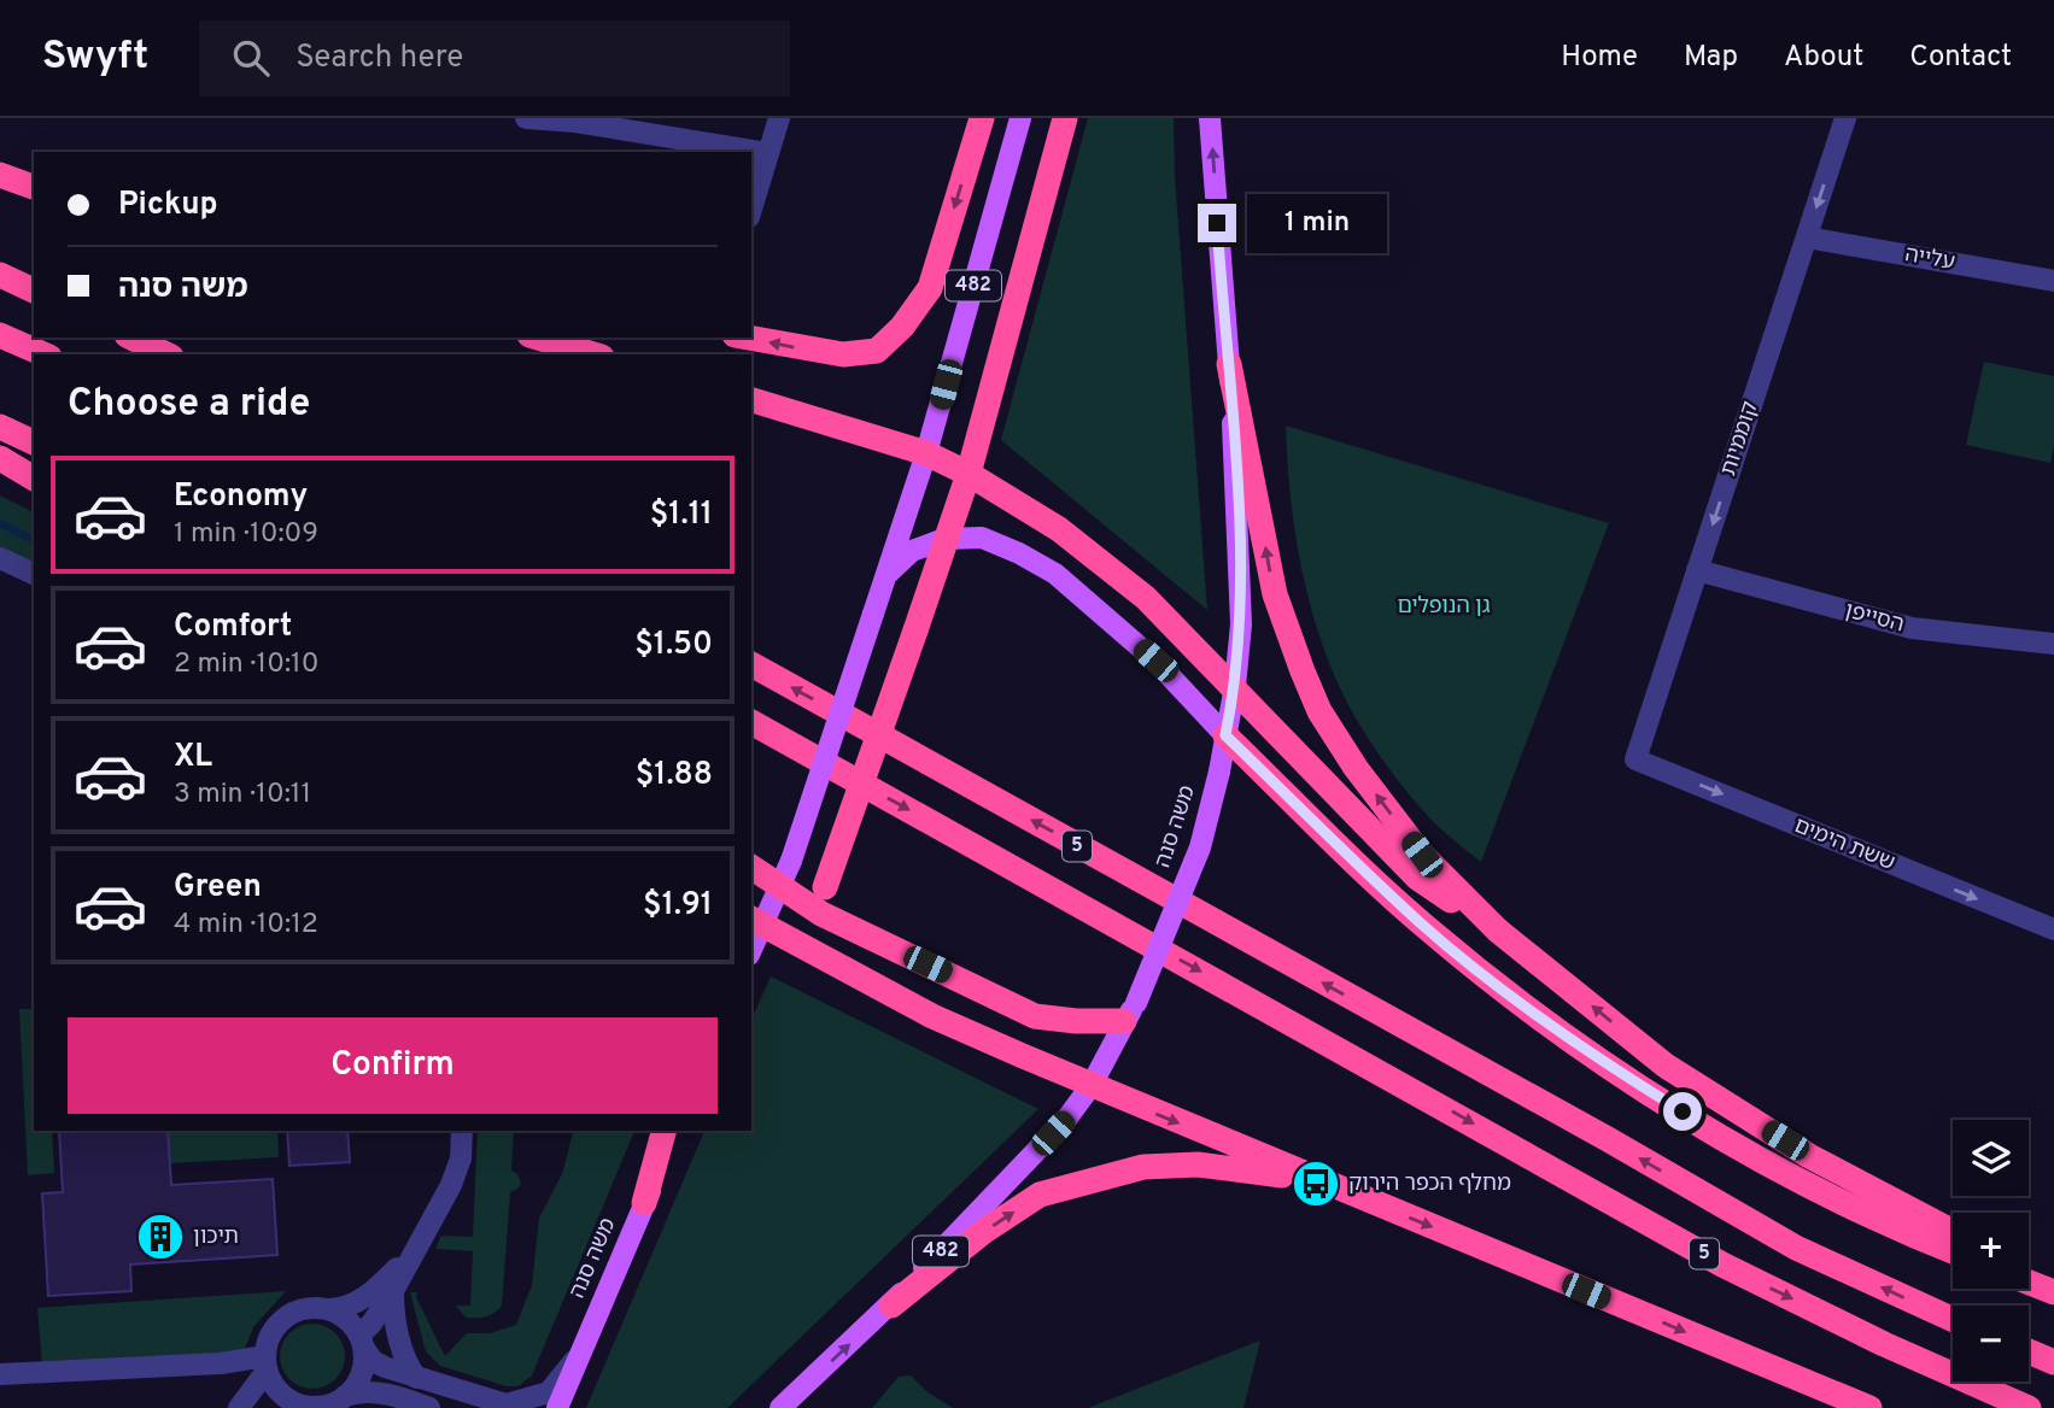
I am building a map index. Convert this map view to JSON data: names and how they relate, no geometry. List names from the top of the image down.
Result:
{
  "streets": {
    "highway": ["5"],
    "main road": ["482", "משה סנה"],
    "street": [
      "עלייה",
      "קוממיות",
      "הסייפן",
      "ששת הימים"
    ]
  },
  "crossings": [
    ["עלייה", "קוממיות"],
    ["קוממיות", "הסייפן"],
    ["קוממיות", "ששת הימים"]
  ],
  "one_way": ["קוממיות", "ששת הימים"],
  "parks": ["גן הנופלים"],
  "places": {
    "bus stop": ["מחלף הכפר הירוק"],
    "building": ["תיכון"]
  },
  "page": {
    "header": "Swyft",
    "search": "Search here",
    "nav": [
      "Home",
      "Map",
      "About",
      "Contact"
    ],
    "banner": ["Pickup", "משה סנה"],
    "bubble": "1 min",
    "heading": "Choose a ride",
    "list": [
      {
        "name": "Economy",
        "note": "1 min · 10:09",
        "value": "$1.11"
      },
      {
        "name": "Comfort",
        "note": "2 min · 10:10",
        "value": "$1.50"
      },
      {
        "name": "XL",
        "note": "3 min · 10:11",
        "value": "$1.88"
      },
      {
        "name": "Green",
        "note": "4 min · 10:12",
        "value": "$1.91"
      }
    ],
    "buttons": "Confirm",
    "map_buttons": ["+", "−"]
  }
}
